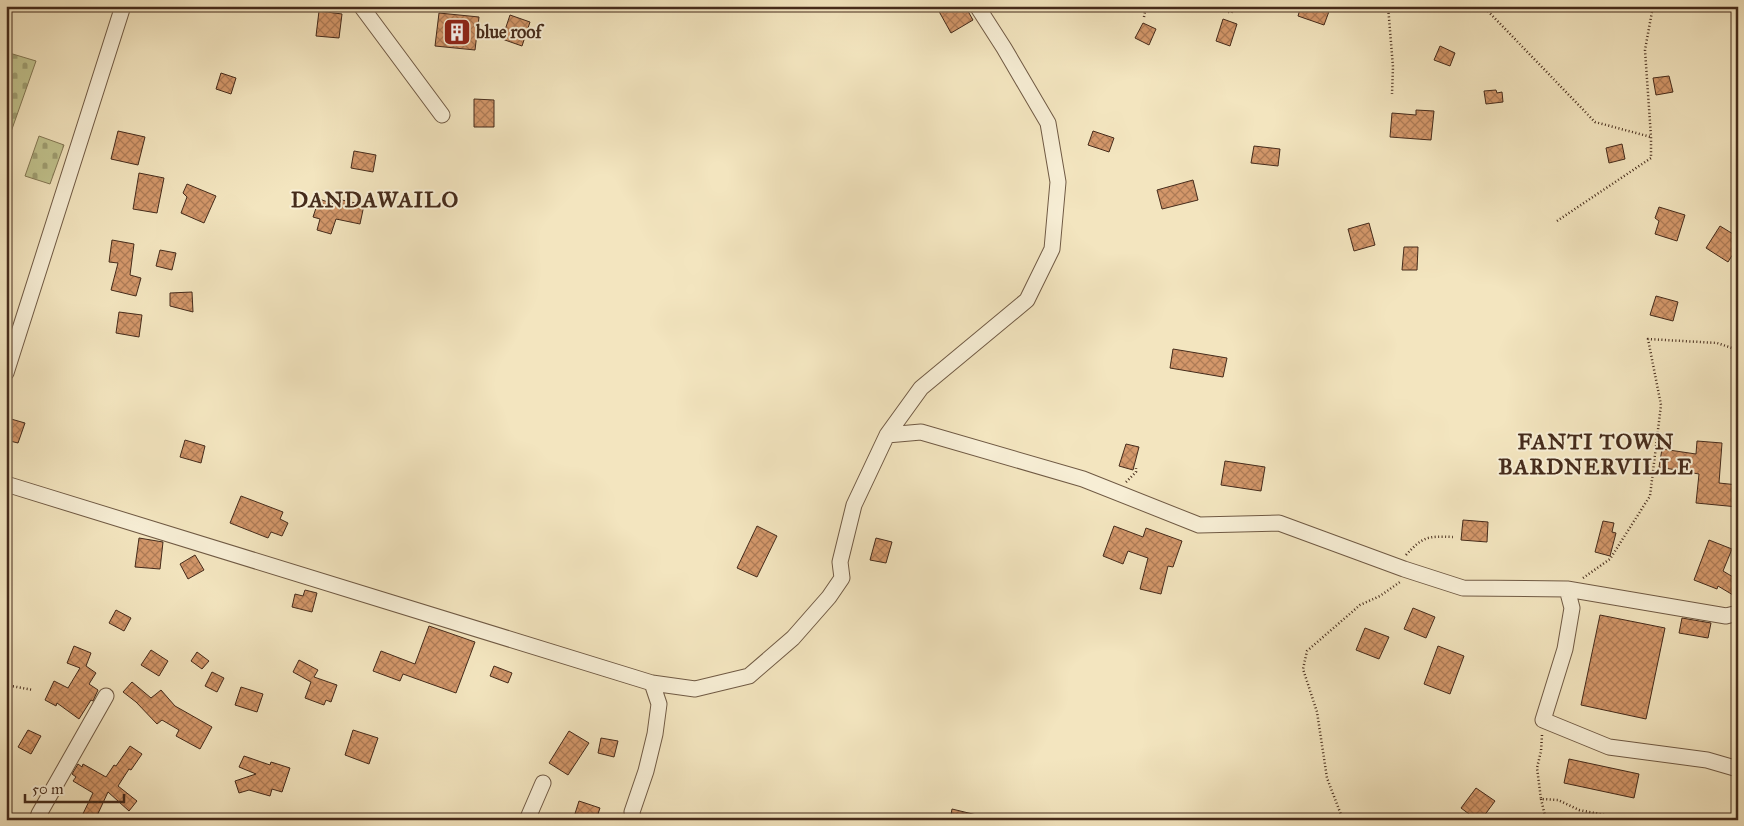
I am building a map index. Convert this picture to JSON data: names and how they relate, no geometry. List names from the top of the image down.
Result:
{
  "districts": ["DANDAWAILO", "FANTI TOWN BARDNERVILLE"],
  "places": {
    "building": ["blue roof"]
  },
  "scale_bar": "50 m"
}
